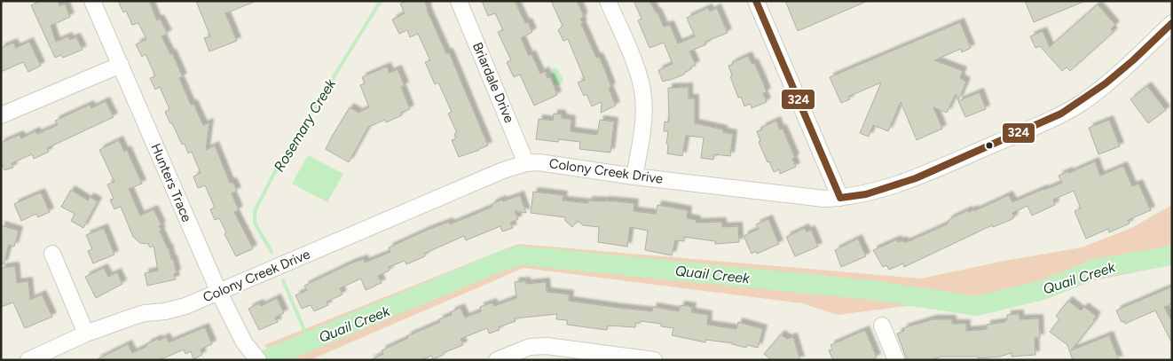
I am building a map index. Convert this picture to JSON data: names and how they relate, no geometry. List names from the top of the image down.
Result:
{
  "streets": {
    "street": ["Briardale Drive", "Colony Creek Drive", "Hunters Trace"]
  },
  "crossings": [
    ["Briardale Drive", "Colony Creek Drive"],
    ["Colony Creek Drive", "Hunters Trace"]
  ],
  "water": ["Rosemary Creek", "Quail Creek"],
  "lines": ["transit line 324"]
}
